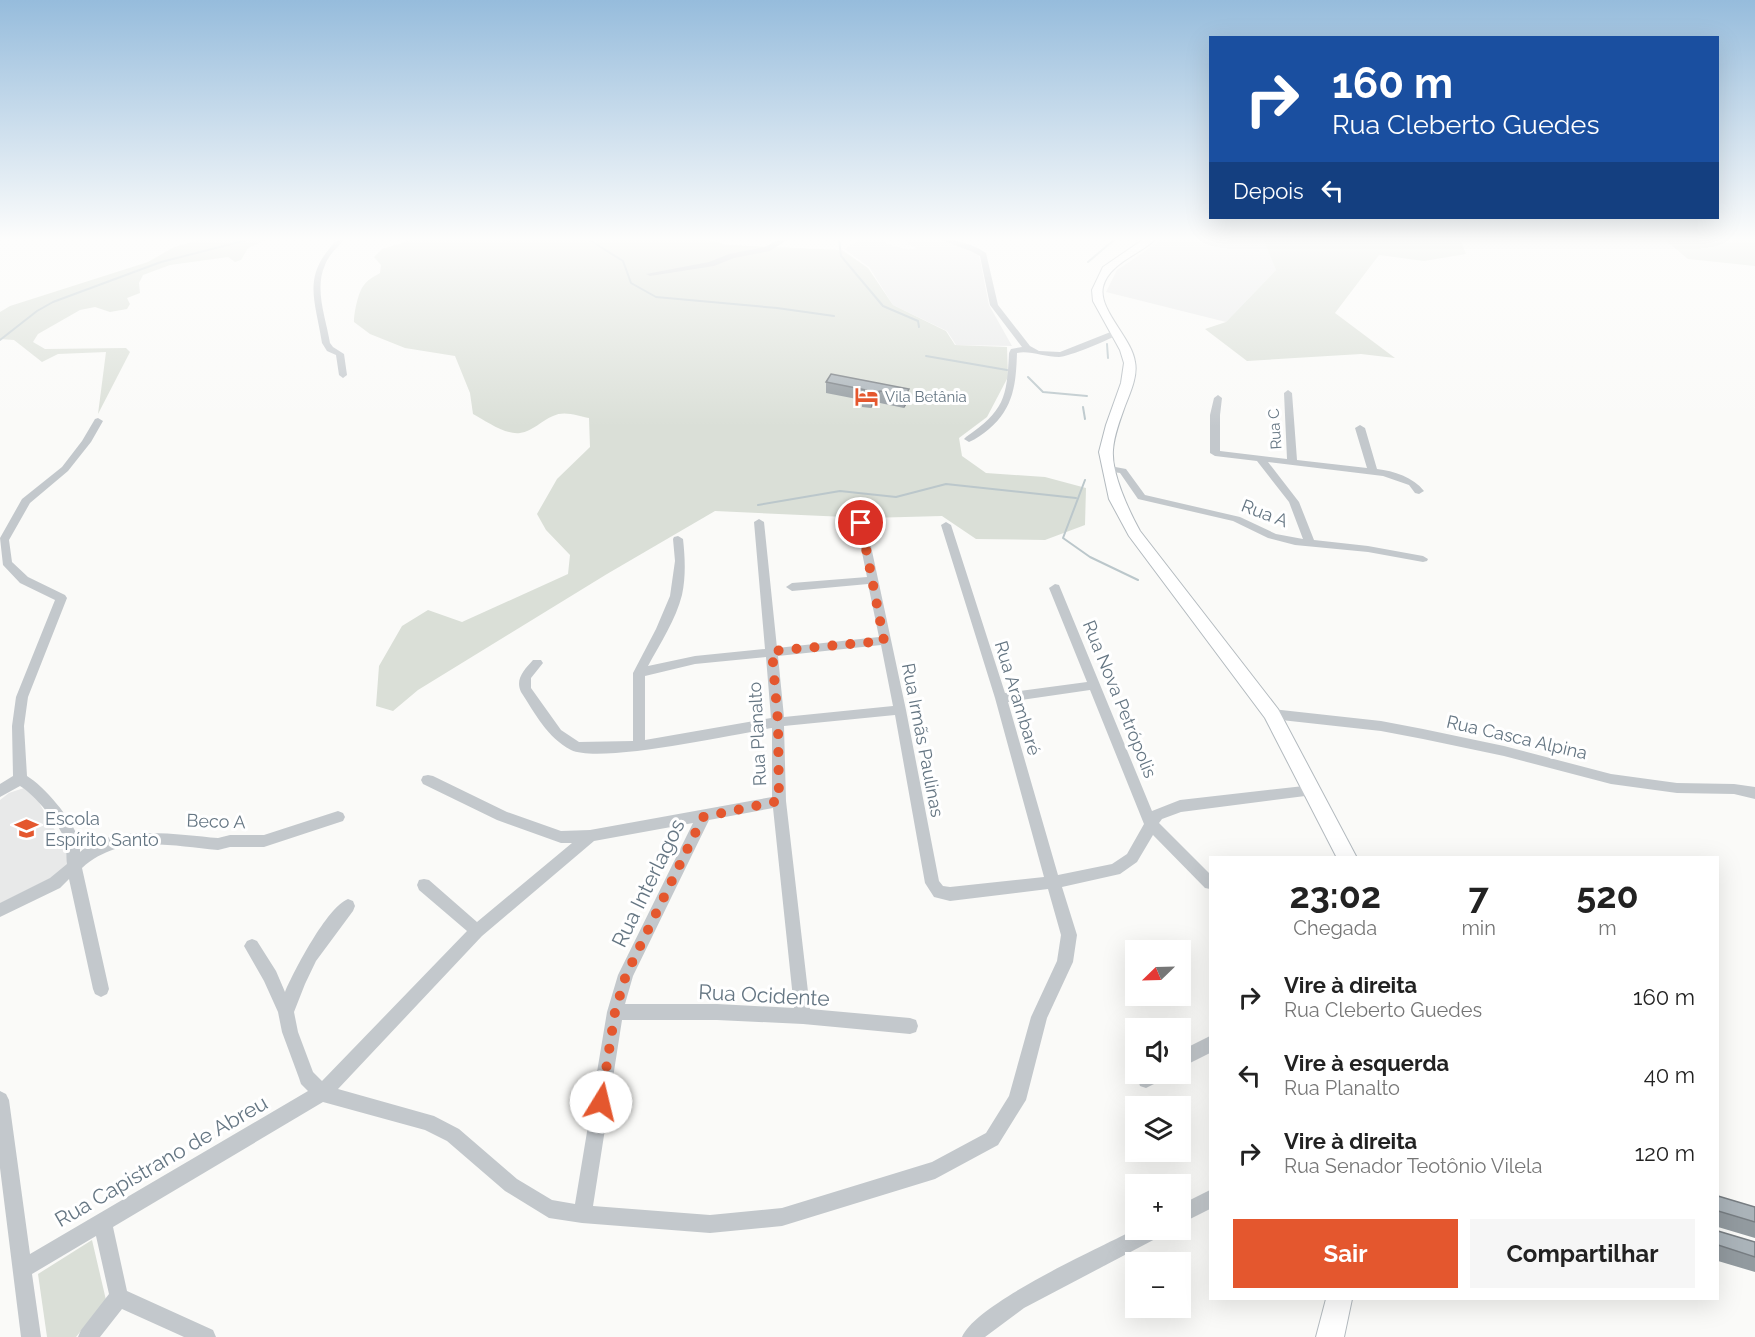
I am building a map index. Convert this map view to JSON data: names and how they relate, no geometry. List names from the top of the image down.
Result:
{
  "streets": {
    "street": [
      "Rua C",
      "Rua A",
      "Rua Arambaré",
      "Rua Nova Petrópolis",
      "Rua Planalto",
      "Rua Casca Alpina",
      "Rua Irmãs Paulinas",
      "Beco A",
      "Rua Interlagos",
      "Rua Ocidente",
      "Rua Capistrano de Abreu"
    ]
  },
  "crossings": [
    ["Rua Arambaré", "Rua Irmãs Paulinas"],
    ["Rua Arambaré", "Rua Interlagos"],
    ["Rua Arambaré", "Rua Capistrano de Abreu"],
    ["Rua Planalto", "Rua Ocidente"],
    ["Rua Interlagos", "Rua Ocidente"]
  ],
  "places": {
    "hotel": ["Vila Betânia"],
    "school or university": ["Escola Espírito Santo"]
  },
  "north": "bottom left",
  "page": {
    "turn": ["160 m", "Rua Cleberto Guedes"],
    "then": "Depois",
    "eta": [
      "23:02",
      "Chegada",
      "7",
      "min",
      "520",
      "m"
    ],
    "map_buttons": ["+", "−"],
    "list": [
      {
        "name": "Vire à direita",
        "note": "Rua Cleberto Guedes",
        "value": "160 m"
      },
      {
        "name": "Vire à esquerda",
        "note": "Rua Planalto",
        "value": "40 m"
      },
      {
        "name": "Vire à direita",
        "note": "Rua Senador Teotônio Vilela",
        "value": "120 m"
      }
    ],
    "buttons": ["Sair", "Compartilhar"]
  }
}
